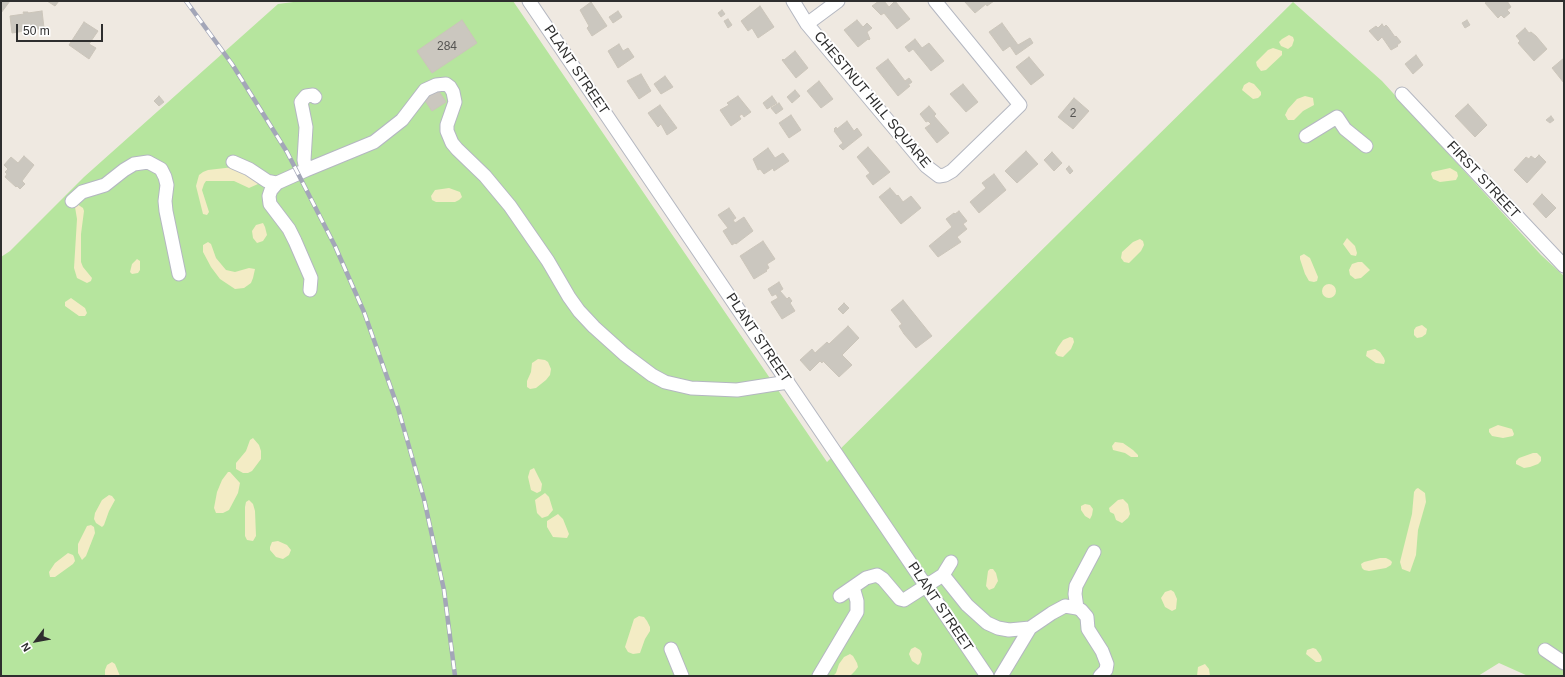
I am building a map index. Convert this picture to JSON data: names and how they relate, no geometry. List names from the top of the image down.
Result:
{
  "streets": {
    "street": ["PLANT STREET", "CHESTNUT HILL SQUARE", "FIRST STREET"]
  },
  "house_numbers": ["284", "2"],
  "scale_bar": "50 m",
  "north": "bottom left"
}
